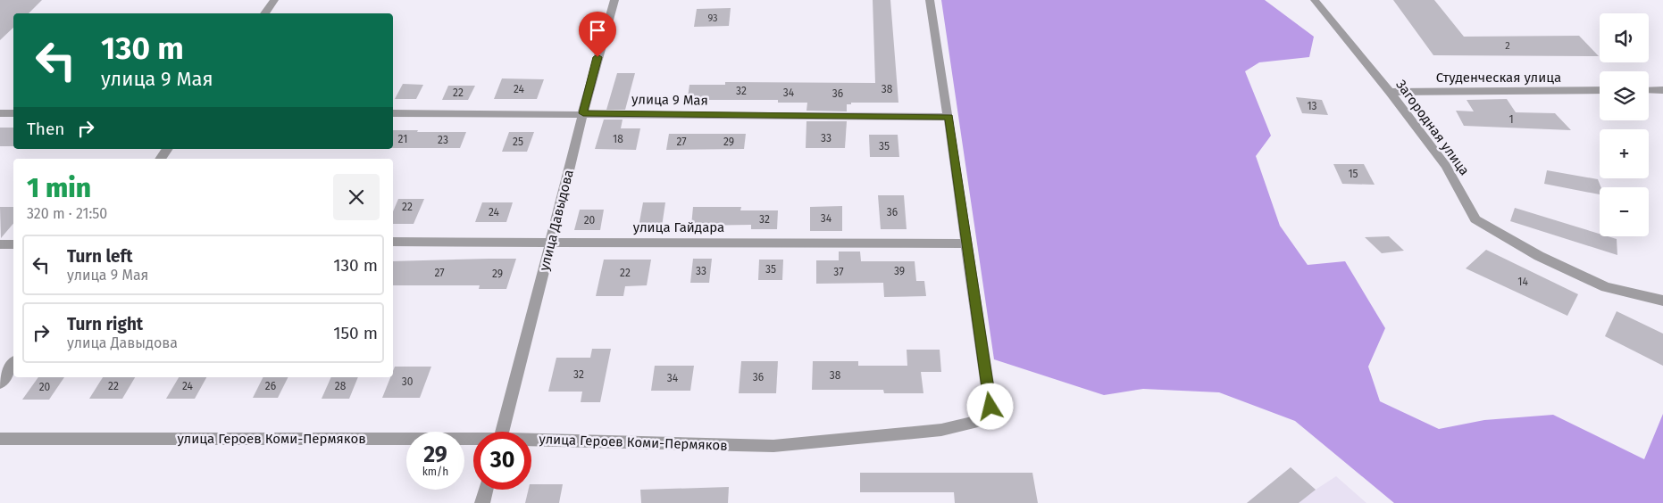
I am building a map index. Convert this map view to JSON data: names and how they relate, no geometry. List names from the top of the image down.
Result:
{
  "streets": {
    "street": [
      "Студенческая улица",
      "улица 9 Мая",
      "Загородная улица",
      "улица Давыдова",
      "улица Гайдара",
      "улица Героев Коми-Пермяков"
    ]
  },
  "crossings": [
    ["Студенческая улица", "Загородная улица"],
    ["улица 9 Мая", "улица Давыдова"],
    ["улица Давыдова", "улица Гайдара"],
    ["улица Гайдара", "улица Героев Коми-Пермяков"]
  ],
  "house_numbers": [
    "93",
    "2",
    "24",
    "38",
    "32",
    "22",
    "34",
    "36",
    "13",
    "1",
    "33",
    "21",
    "18",
    "23",
    "25",
    "27",
    "29",
    "35",
    "15",
    "22",
    "24",
    "36",
    "34",
    "32",
    "20",
    "35",
    "33",
    "39",
    "37",
    "27",
    "22",
    "29",
    "14",
    "32",
    "38",
    "36",
    "34",
    "30",
    "22",
    "24",
    "26",
    "28",
    "20"
  ],
  "page": {
    "map_buttons": ["+", "−"],
    "turn": ["130 m", "улица 9 Мая"],
    "then": "Then",
    "heading": ["1 min", "320 m · 21:50"],
    "list": [
      {
        "name": "Turn left",
        "note": "улица 9 Мая",
        "value": "130 m"
      },
      {
        "name": "Turn right",
        "note": "улица Давыдова",
        "value": "150 m"
      }
    ],
    "speed": "29 km/h",
    "limit": "30"
  }
}
